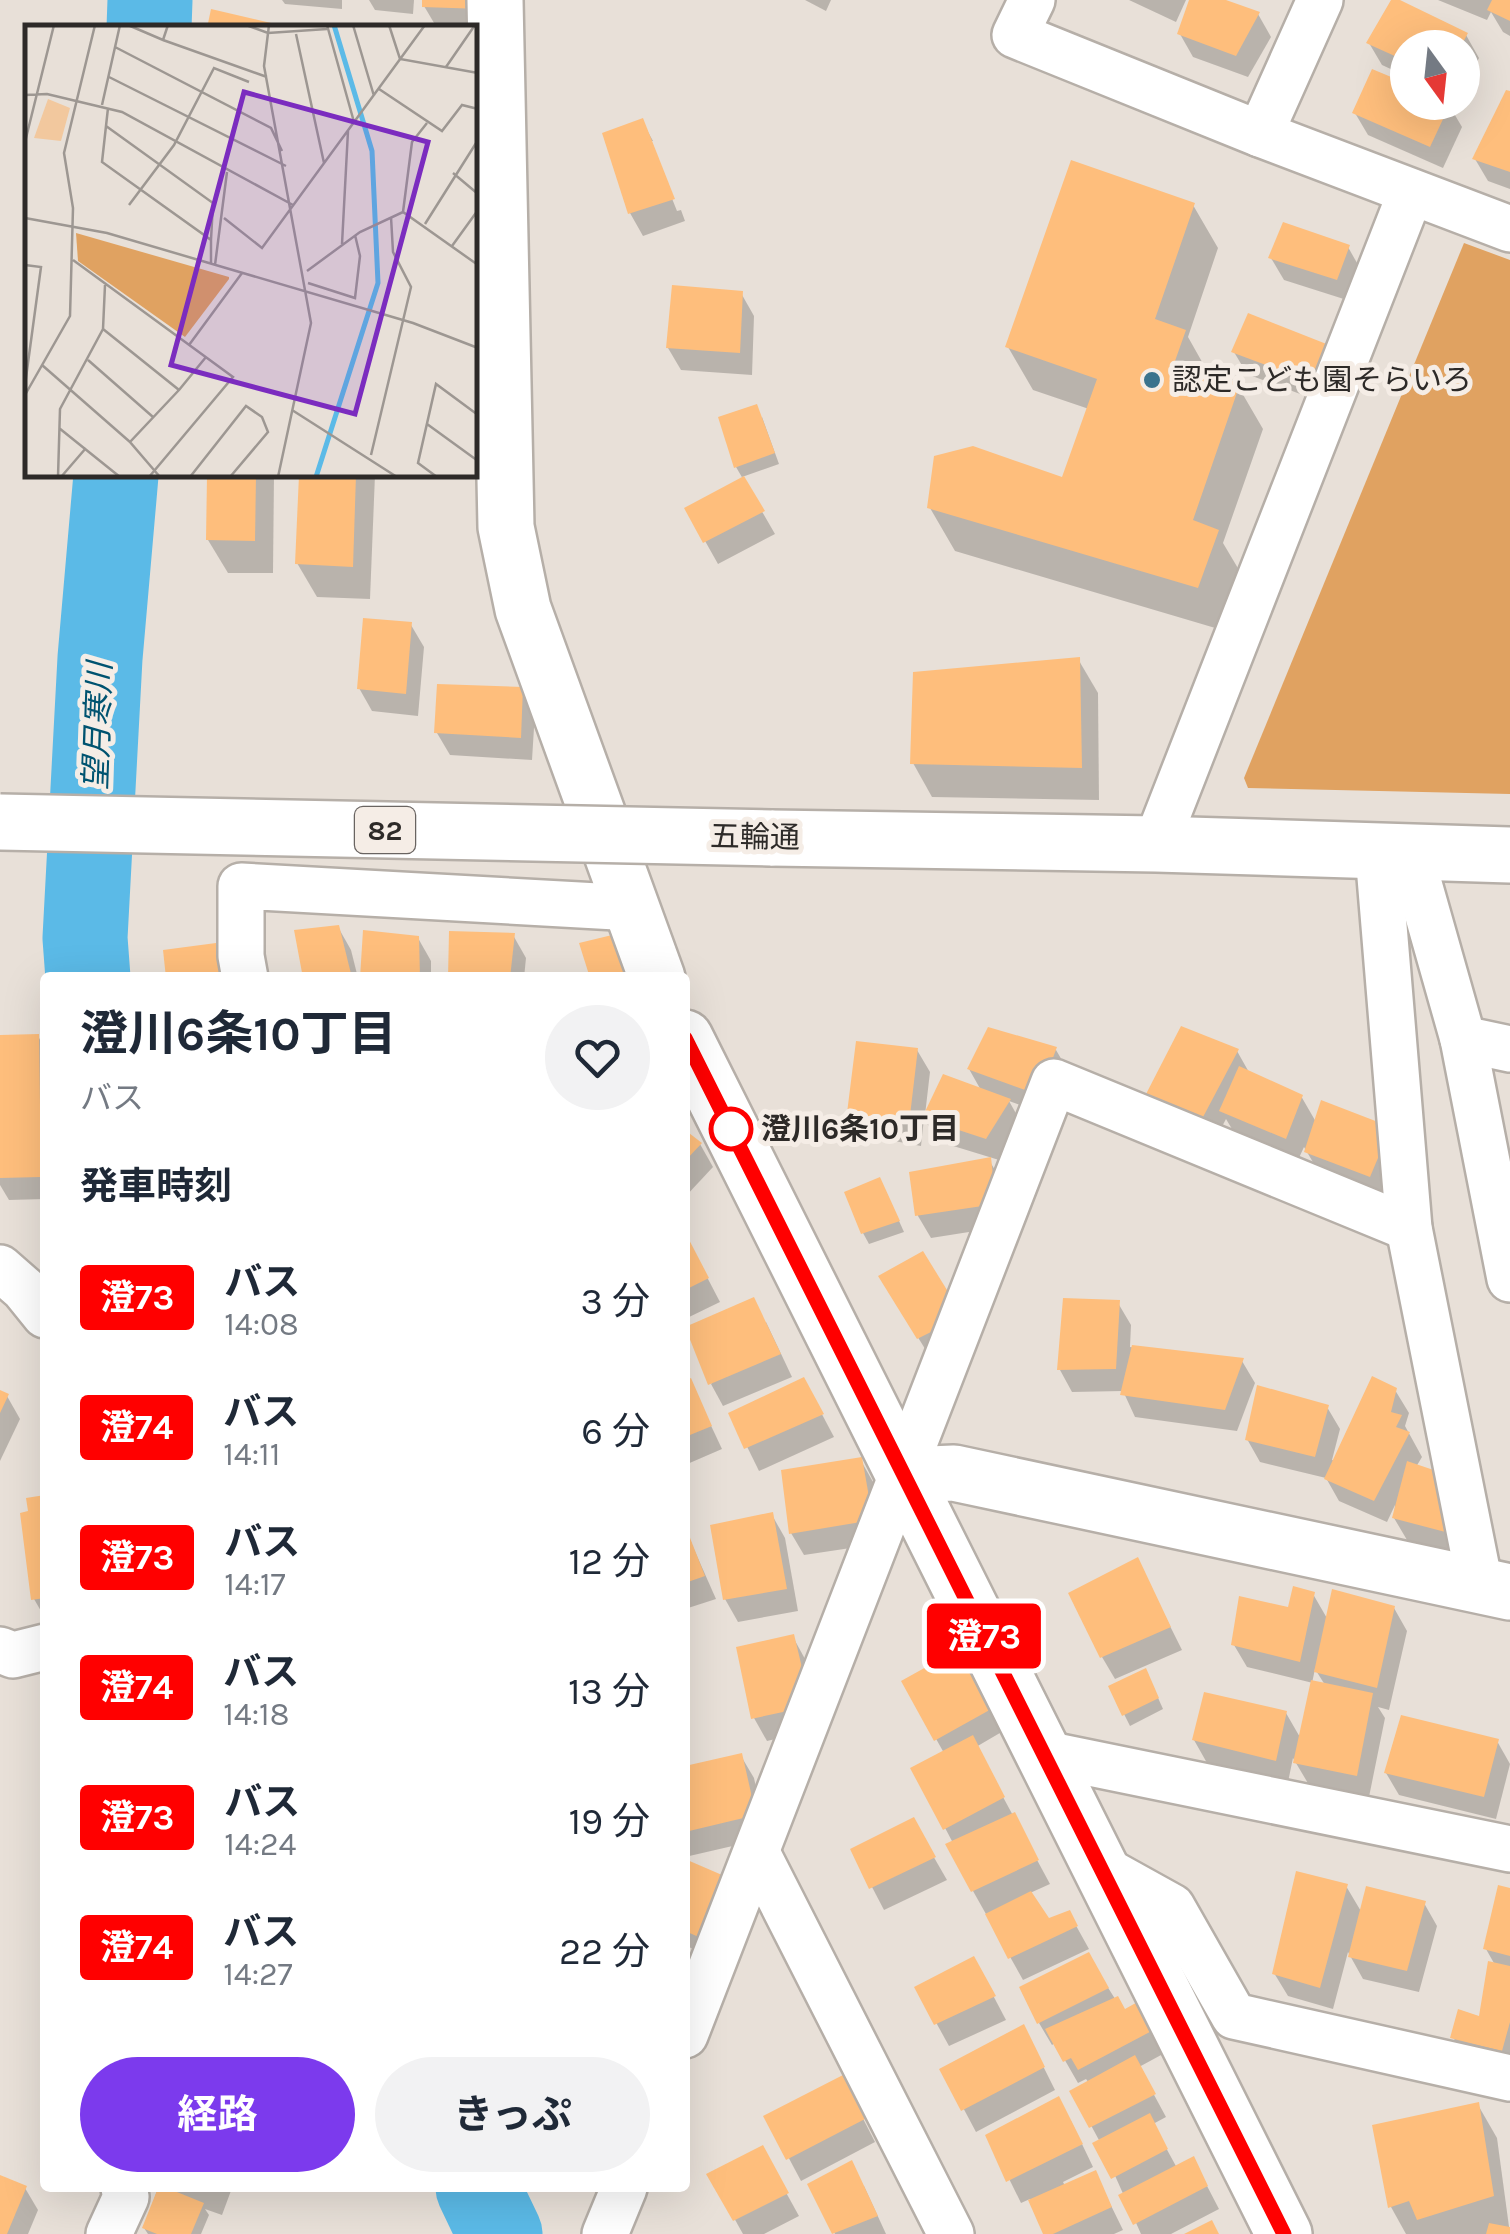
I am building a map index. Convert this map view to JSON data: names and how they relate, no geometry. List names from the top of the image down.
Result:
{
  "streets": {
    "street": ["82", "五輪通"]
  },
  "water": ["望月寒川"],
  "places": ["認定こども園そらいろ", "澄川6条10丁目"],
  "lines": ["bus line 澄73"],
  "north": "bottom",
  "page": {
    "on_map": "澄73",
    "heading": [
      ["澄川6条10丁目", "バス"],
      "発車時刻"
    ],
    "list": [
      {
        "mark": "澄73",
        "name": "バス",
        "note": "14:08",
        "value": "3 分"
      },
      {
        "mark": "澄74",
        "name": "バス",
        "note": "14:11",
        "value": "6 分"
      },
      {
        "mark": "澄73",
        "name": "バス",
        "note": "14:17",
        "value": "12 分"
      },
      {
        "mark": "澄74",
        "name": "バス",
        "note": "14:18",
        "value": "13 分"
      },
      {
        "mark": "澄73",
        "name": "バス",
        "note": "14:24",
        "value": "19 分"
      },
      {
        "mark": "澄74",
        "name": "バス",
        "note": "14:27",
        "value": "22 分"
      }
    ],
    "buttons": ["経路", "きっぷ"]
  }
}
